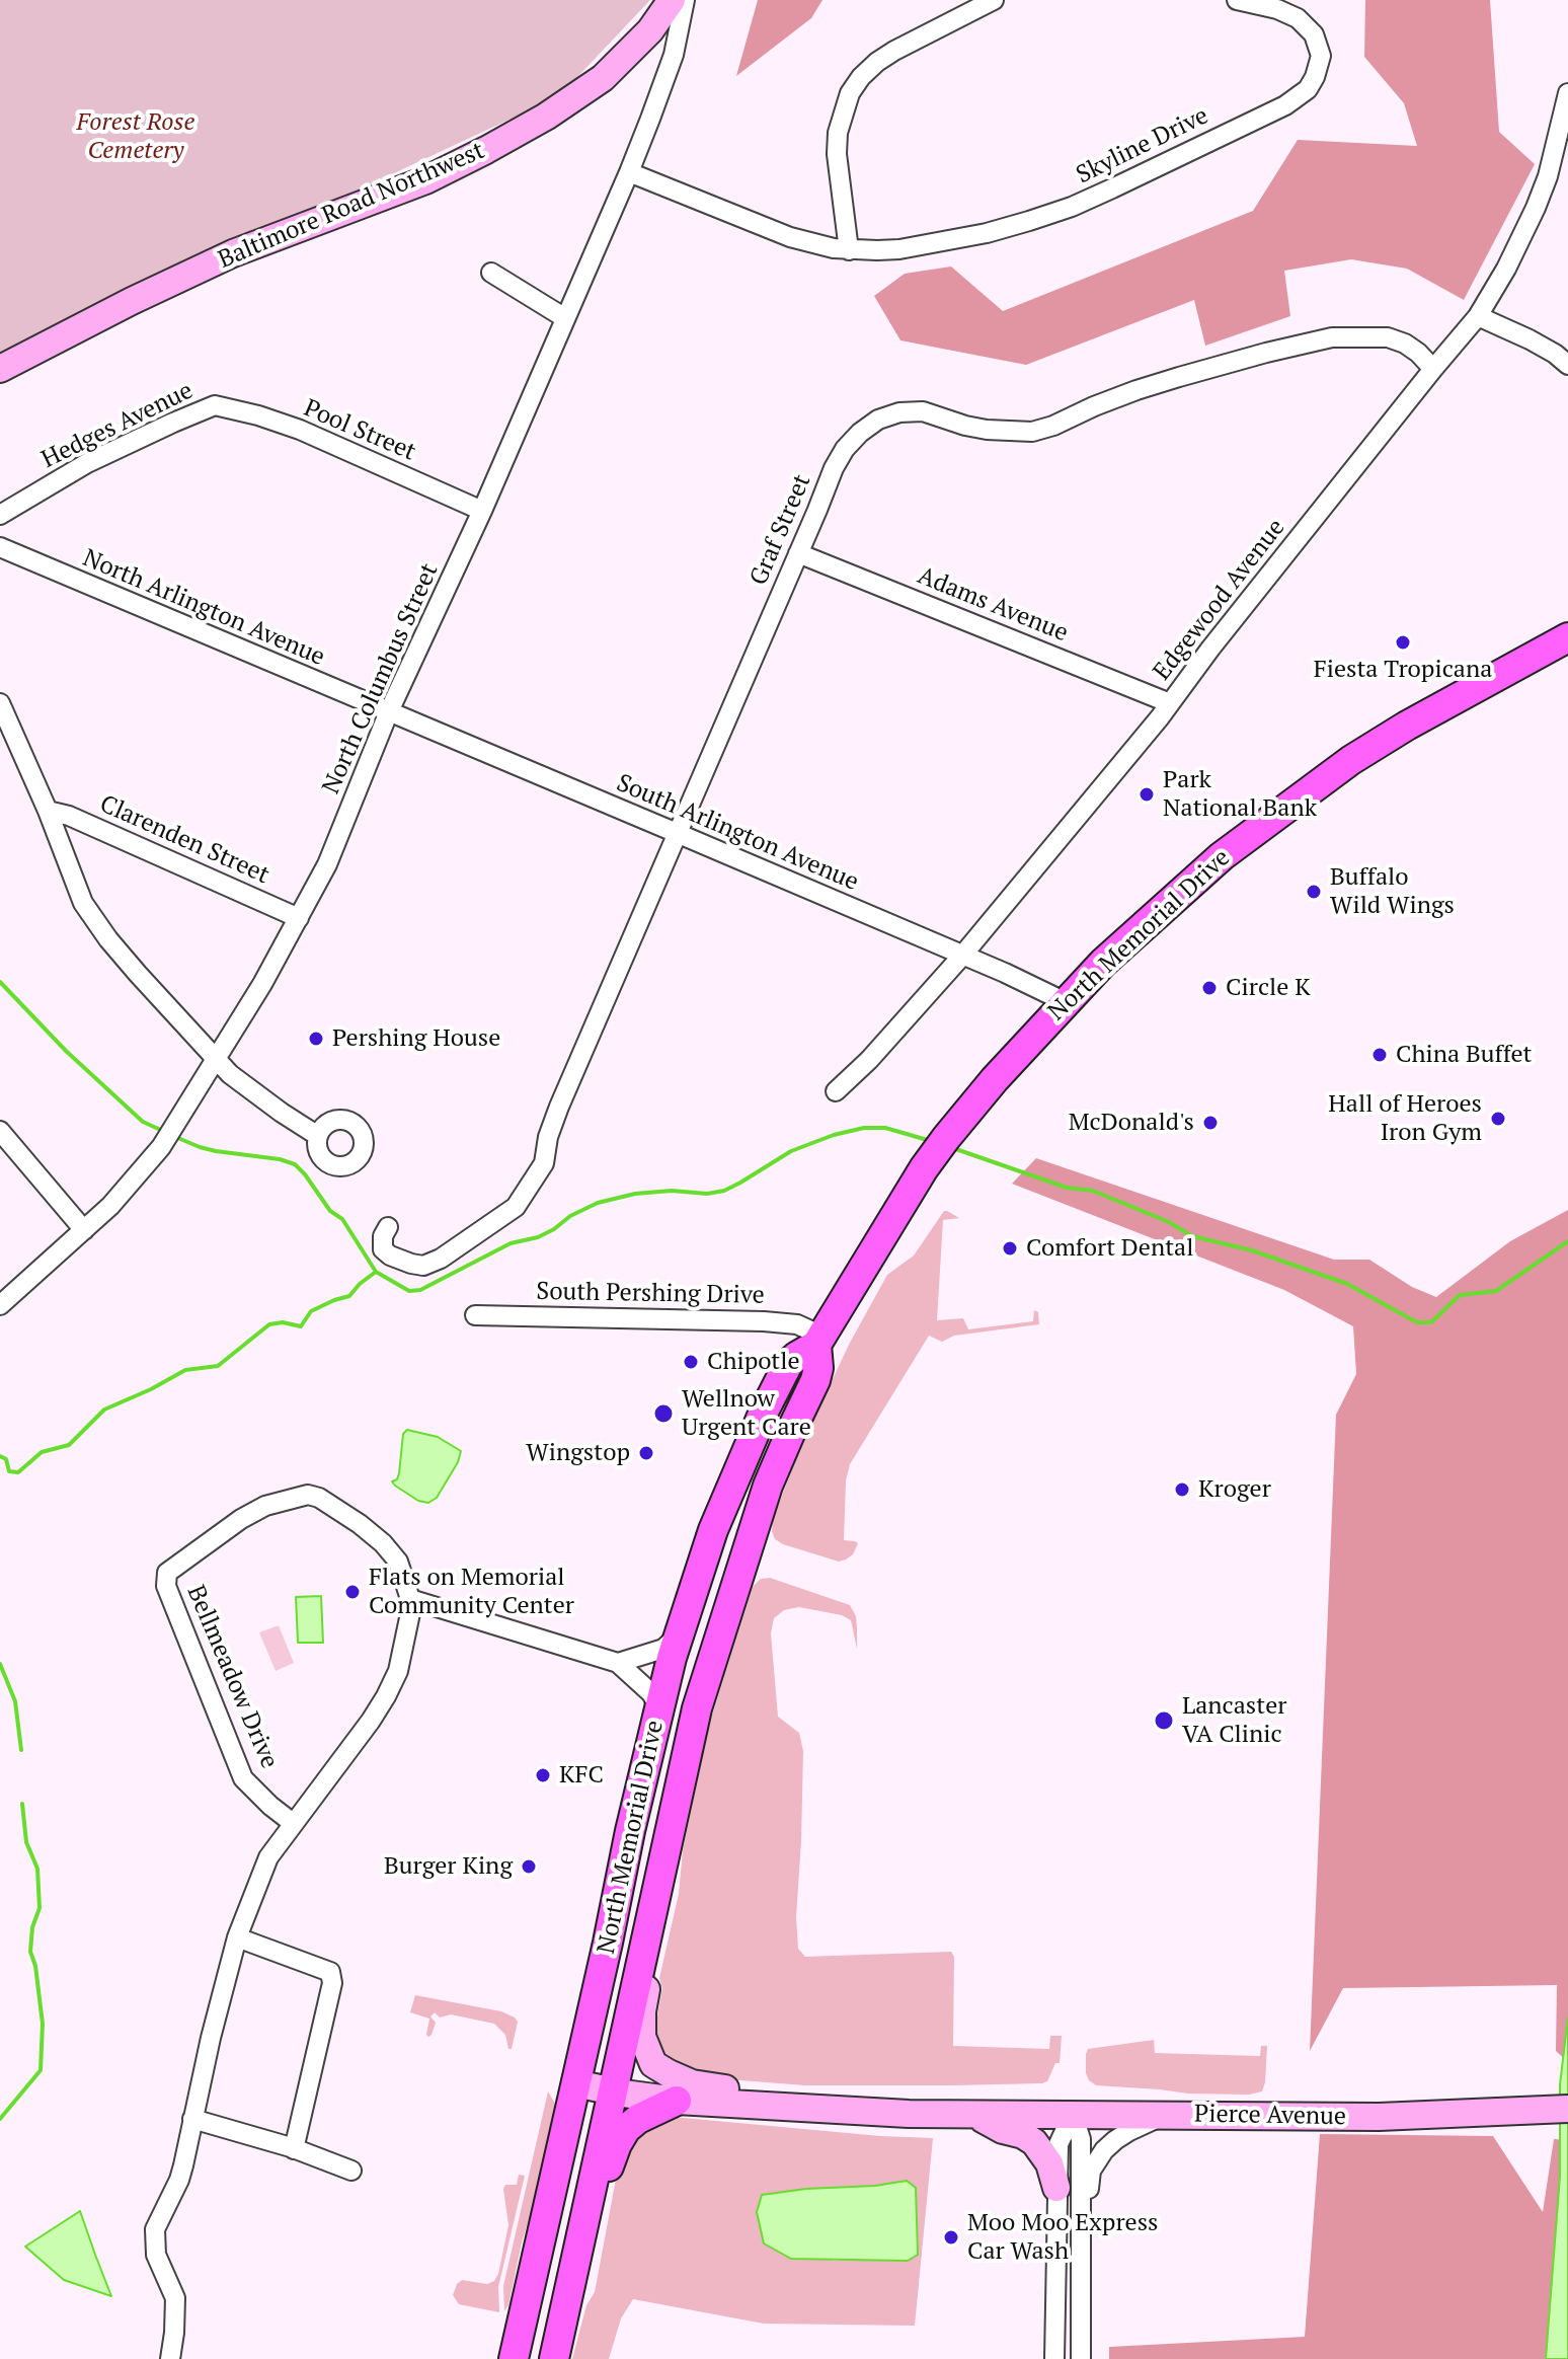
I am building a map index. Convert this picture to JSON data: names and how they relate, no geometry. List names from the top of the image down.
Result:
{
  "streets": {
    "main road": ["North Memorial Drive"],
    "street": [
      "Skyline Drive",
      "Baltimore Road Northwest",
      "Hedges Avenue",
      "Pool Street",
      "Graf Street",
      "Edgewood Avenue",
      "Adams Avenue",
      "North Arlington Avenue",
      "North Columbus Street",
      "South Arlington Avenue",
      "Clarenden Street",
      "South Pershing Drive",
      "Bellmeadow Drive",
      "Pierce Avenue"
    ]
  },
  "crossings": [
    ["Skyline Drive", "North Columbus Street"],
    ["Hedges Avenue", "Pool Street"],
    ["Pool Street", "North Columbus Street"],
    ["Graf Street", "Edgewood Avenue"],
    ["Graf Street", "Adams Avenue"],
    ["Graf Street", "South Arlington Avenue"],
    ["Edgewood Avenue", "Adams Avenue"],
    ["Edgewood Avenue", "South Arlington Avenue"],
    ["North Arlington Avenue", "North Columbus Street"],
    ["North Arlington Avenue", "South Arlington Avenue"],
    ["North Columbus Street", "South Arlington Avenue"],
    ["North Columbus Street", "Clarenden Street"],
    ["South Arlington Avenue", "North Memorial Drive"],
    ["North Memorial Drive", "South Pershing Drive"],
    ["North Memorial Drive", "Pierce Avenue"]
  ],
  "parks": ["Forest Rose Cemetery"],
  "places": [
    "Fiesta Tropicana",
    "Park National Bank",
    "Buffalo Wild Wings",
    "Circle K",
    "Pershing House",
    "China Buffet",
    "Hall of Heroes Iron Gym",
    "McDonald's",
    "Comfort Dental",
    "Chipotle",
    "Wellnow Urgent Care",
    "Wingstop",
    "Kroger",
    "Flats on Memorial Community Center",
    "Lancaster VA Clinic",
    "KFC",
    "Burger King",
    "Moo Moo Express Car Wash"
  ]
}
